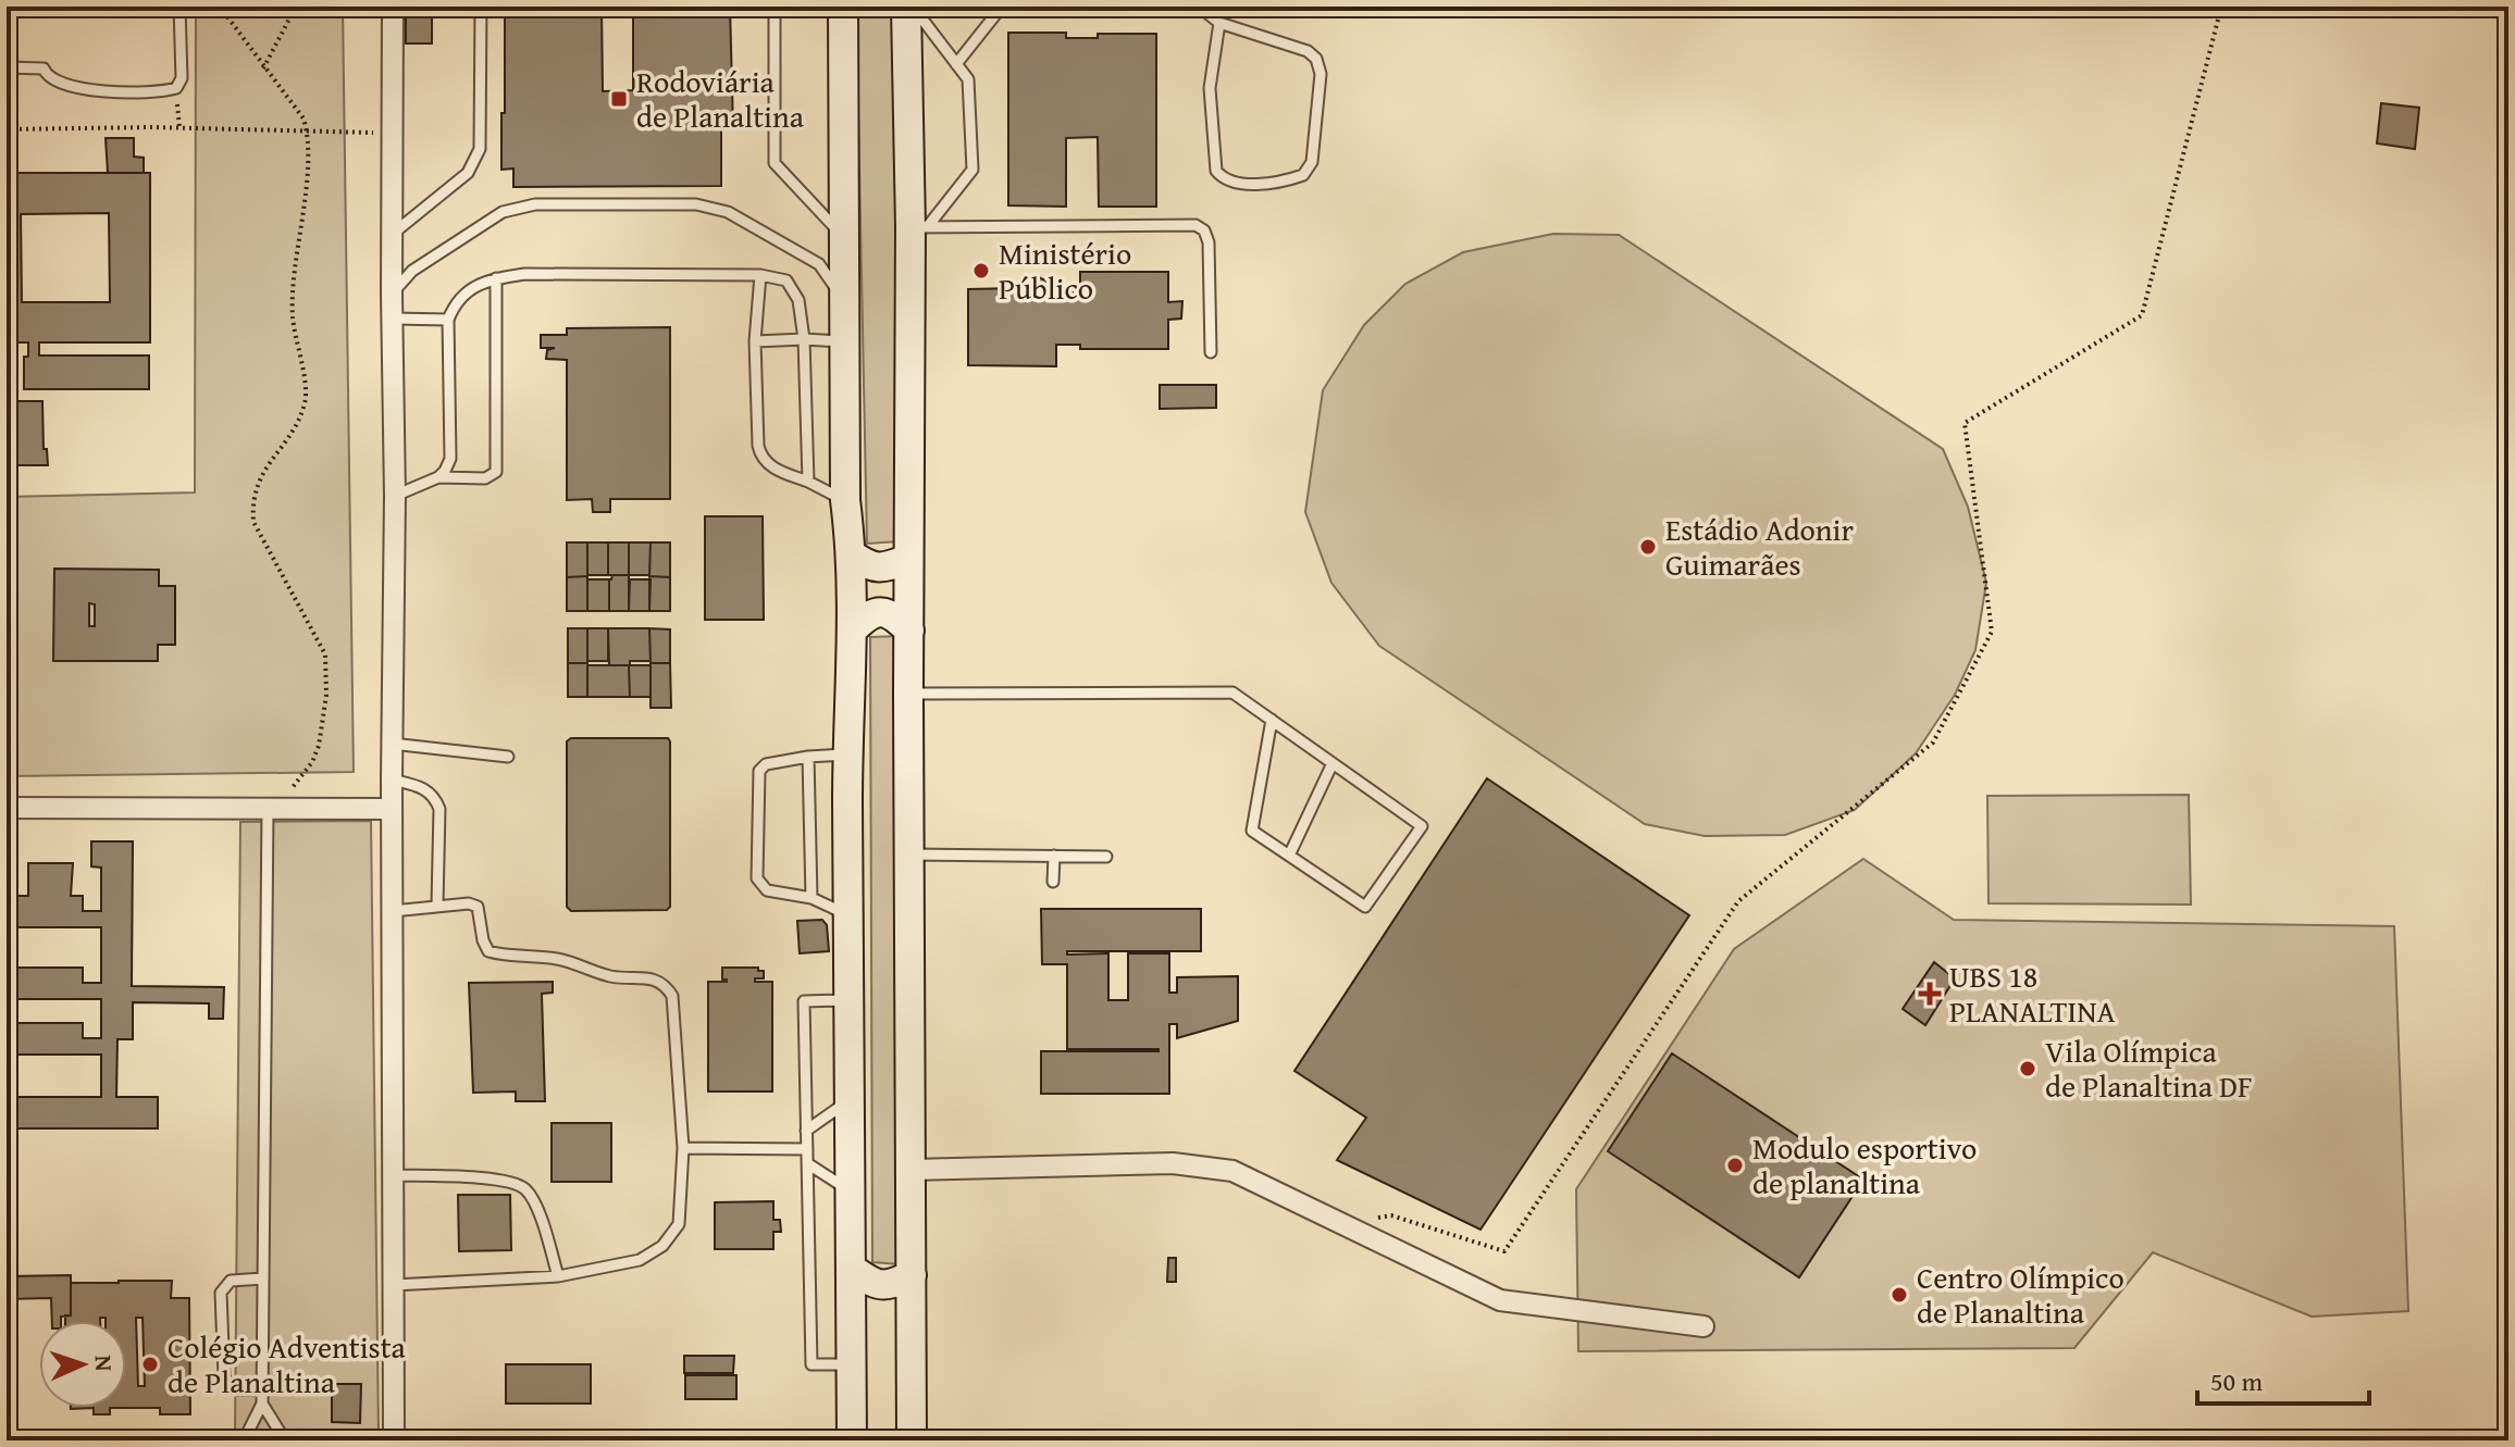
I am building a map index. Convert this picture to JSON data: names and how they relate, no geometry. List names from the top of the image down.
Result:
{
  "places": {
    "transit": ["Rodoviária de Planaltina"],
    "other": [
      "Ministério Público",
      "Estádio Adonir Guimarães",
      "Vila Olímpica de Planaltina DF",
      "Modulo esportivo de planaltina",
      "Centro Olímpico de Planaltina",
      "Colégio Adventista de Planaltina"
    ],
    "health": ["UBS 18 PLANALTINA"]
  },
  "scale_bar": "50 m",
  "north": "right"
}
